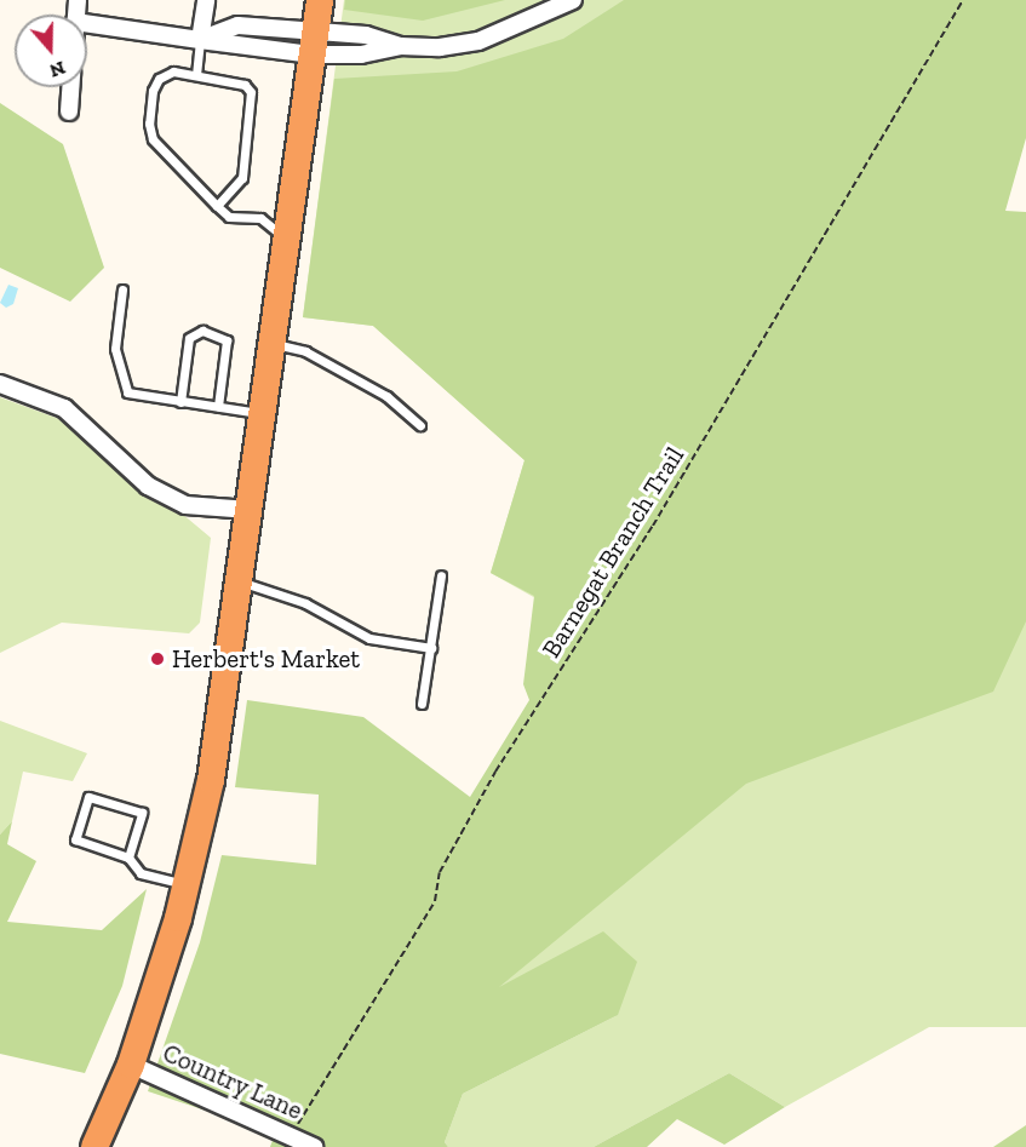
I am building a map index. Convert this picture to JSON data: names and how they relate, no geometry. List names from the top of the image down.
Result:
{
  "streets": {
    "street": ["Country Lane"],
    "path": ["Barnegat Branch Trail"]
  },
  "places": ["Herbert's Market"],
  "north": "bottom"
}
